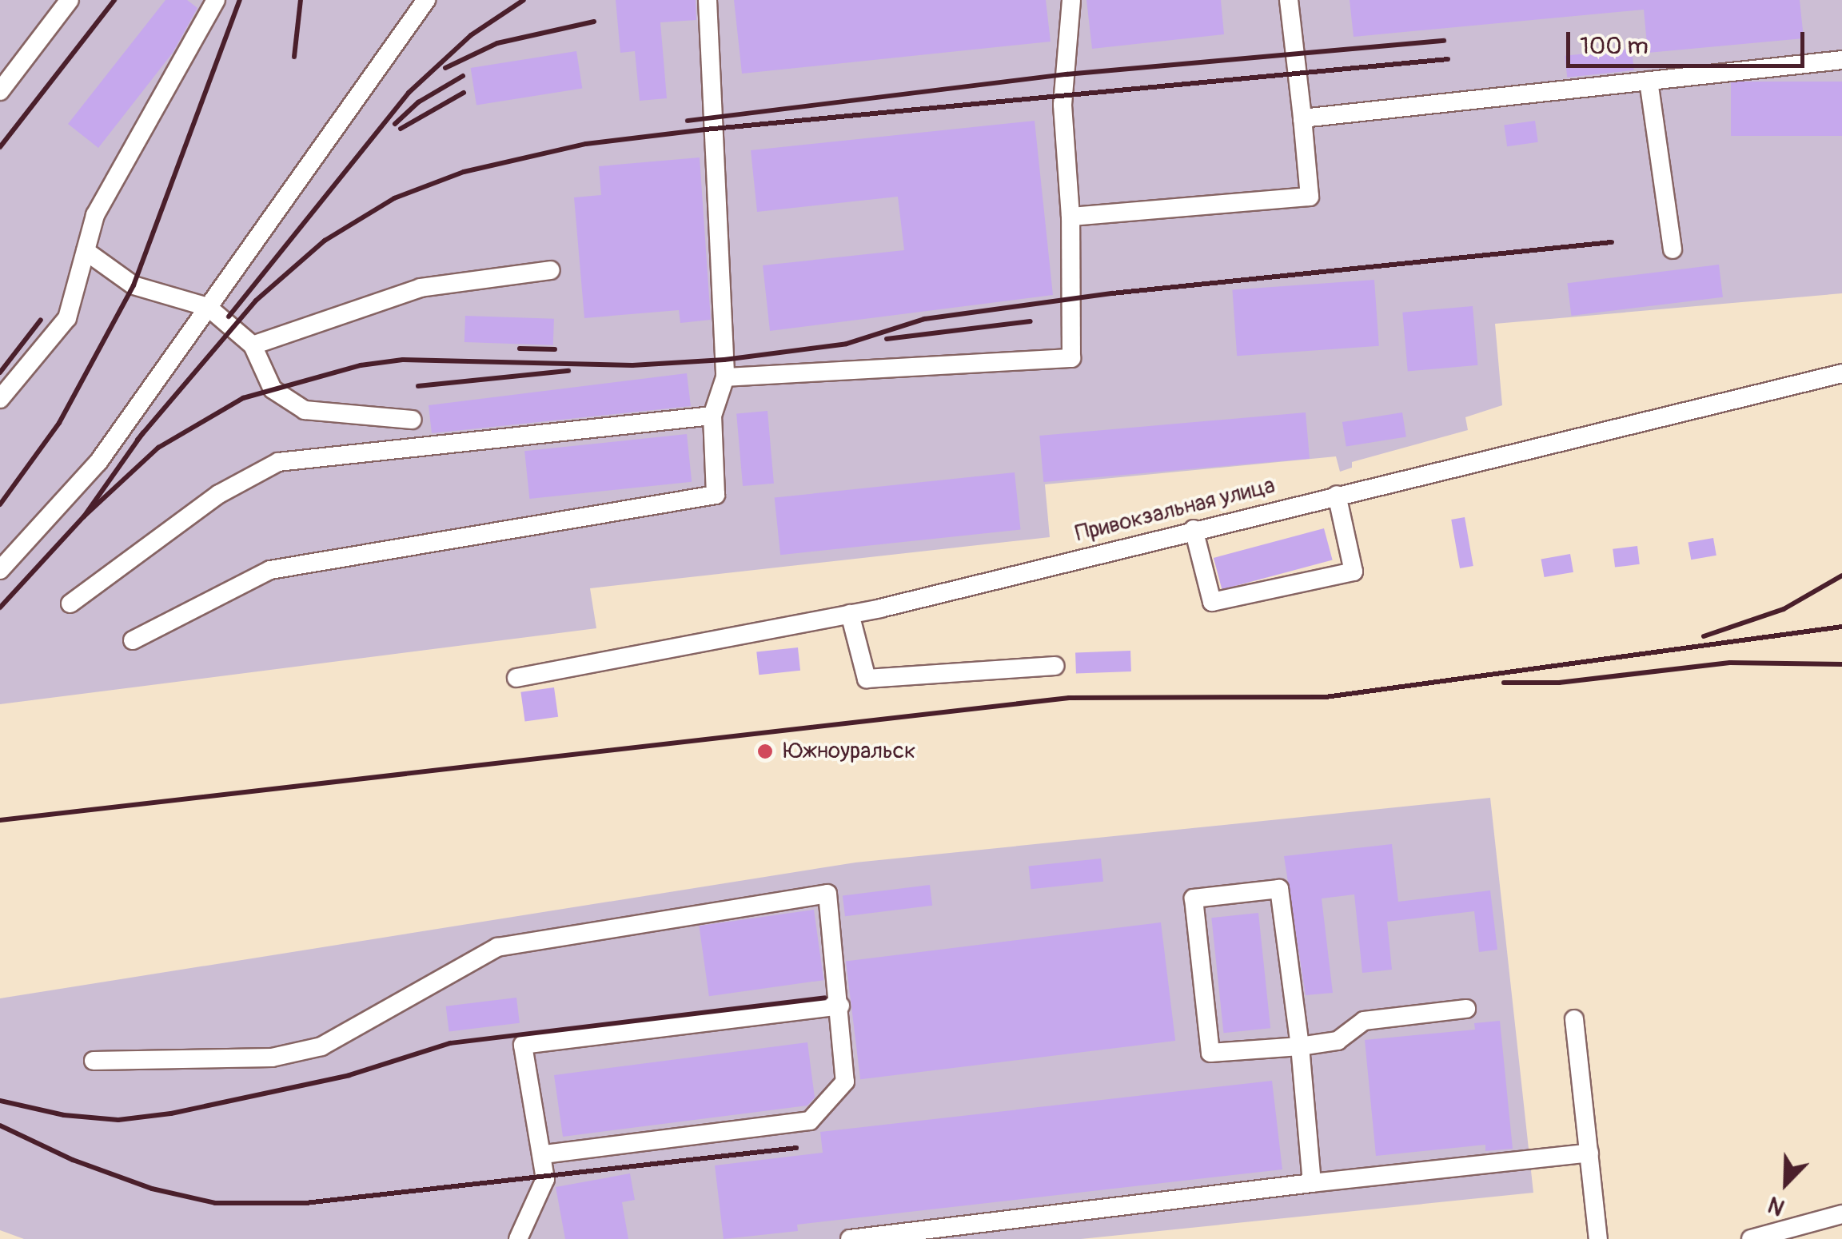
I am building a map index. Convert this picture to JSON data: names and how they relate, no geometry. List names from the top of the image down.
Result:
{
  "streets": {
    "street": ["Привокзальная улица"]
  },
  "places": ["Южноуральск"],
  "scale_bar": "100 m",
  "north": "bottom left"
}
